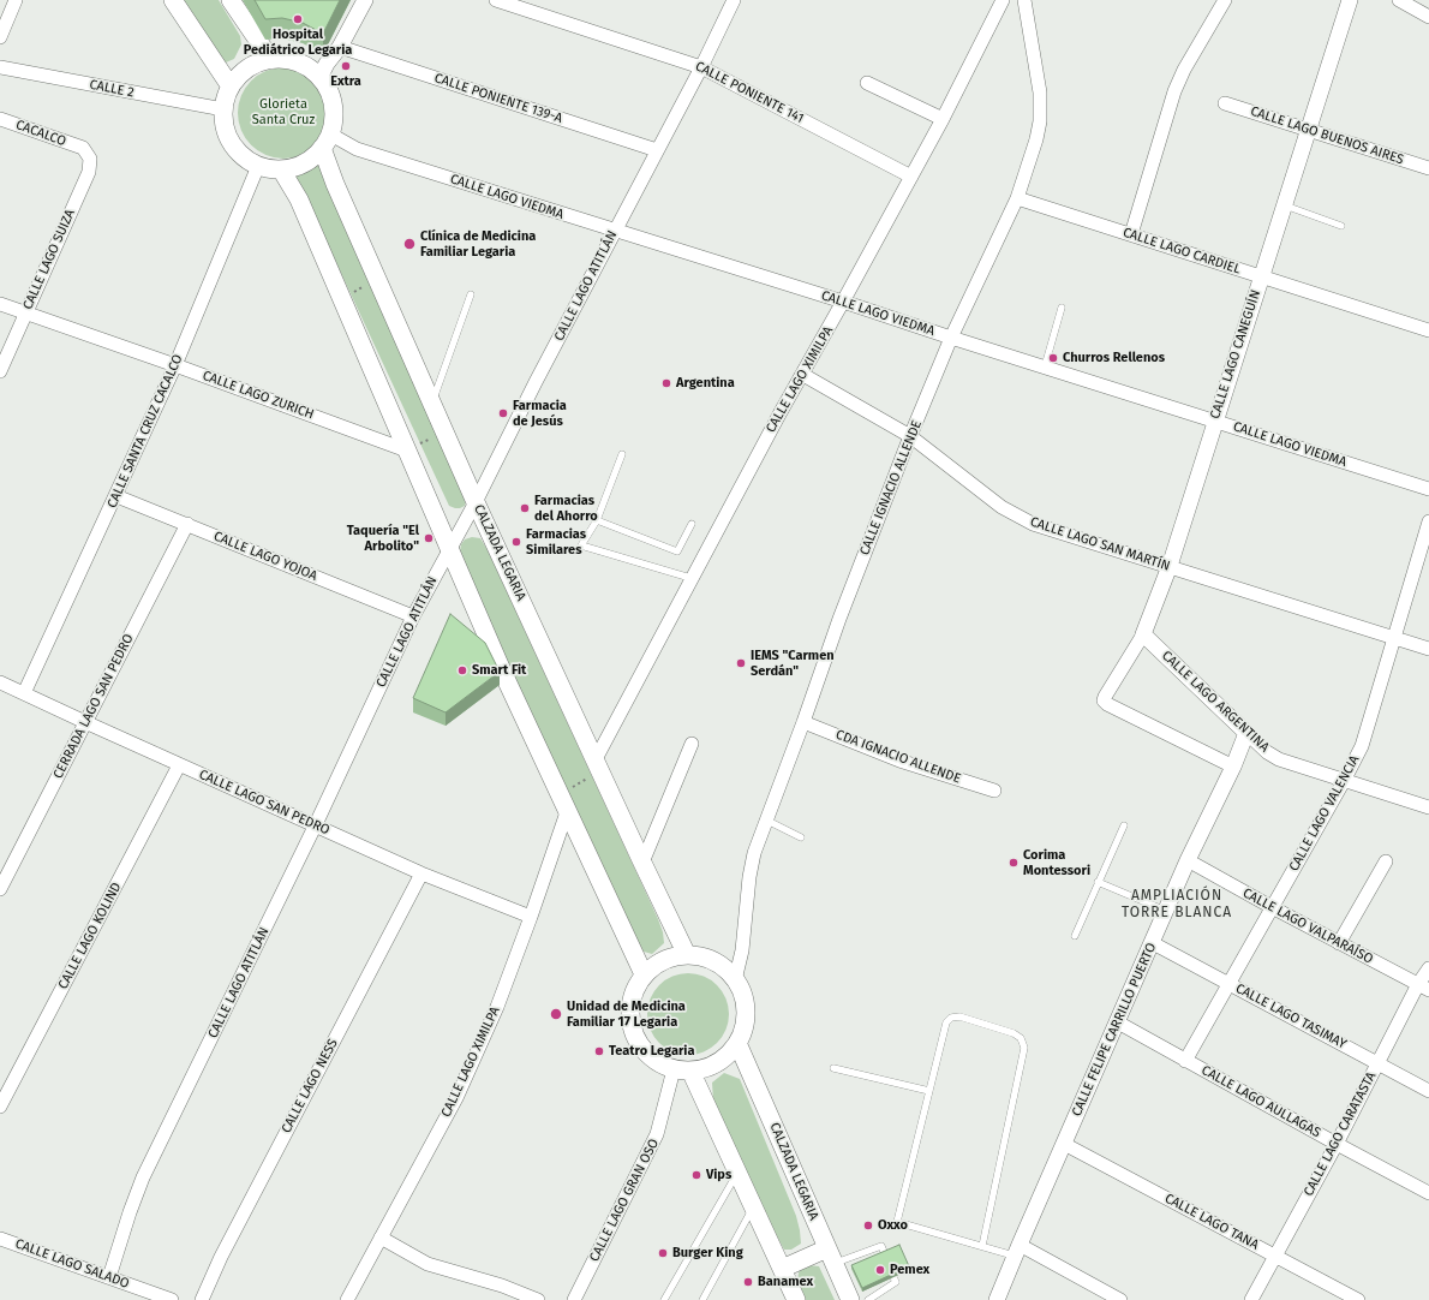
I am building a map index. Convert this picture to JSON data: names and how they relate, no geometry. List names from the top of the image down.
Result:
{
  "streets": {
    "main road": ["CALZADA LEGARIA"],
    "street": [
      "CALLE 2",
      "CALLE PONIENTE 141",
      "CALLE PONIENTE 139-A",
      "CACALCO",
      "CALLE LAGO BUENOS AIRES",
      "CALLE LAGO VIEDMA",
      "CALLE LAGO CARDIEL",
      "CALLE LAGO SUIZA",
      "CALLE LAGO ATITLÁN",
      "CALLE LAGO CANEGUÍN",
      "CALLE LAGO XIMILPA",
      "CALLE LAGO ZURICH",
      "CALLE SANTA CRUZ CACALCO",
      "CALLE IGNACIO ALLENDE",
      "CALLE LAGO SAN MARTÍN",
      "CALLE LAGO YOJOA",
      "CALLE LAGO ARGENTINA",
      "CERRADA LAGO SAN PEDRO",
      "CDA IGNACIO ALLENDE",
      "CALLE LAGO SAN PEDRO",
      "CALLE LAGO VALENCIA",
      "CALLE LAGO VALPARAÍSO",
      "CALLE LAGO KOLIND",
      "CALLE LAGO TASIMAY",
      "CALLE FELIPE CARRILLO PUERTO",
      "CALLE LAGO NESS",
      "CALLE LAGO AULLAGAS",
      "CALLE LAGO CARATASTA",
      "CALLE LAGO GRAN OSO",
      "CALLE LAGO TANA",
      "CALLE LAGO SALADO"
    ]
  },
  "crossings": [
    ["CALLE 2", "CALLE LAGO VIEDMA"],
    ["CALLE 2", "CALLE SANTA CRUZ CACALCO"],
    ["CALLE 2", "CALZADA LEGARIA"],
    ["CALLE PONIENTE 141", "CALLE LAGO ATITLÁN"],
    ["CALLE PONIENTE 141", "CALLE LAGO XIMILPA"],
    ["CALLE PONIENTE 139-A", "CALLE LAGO ATITLÁN"],
    ["CACALCO", "CALLE LAGO SUIZA"],
    ["CALLE LAGO BUENOS AIRES", "CALLE LAGO CANEGUÍN"],
    ["CALLE LAGO VIEDMA", "CALLE LAGO ATITLÁN"],
    ["CALLE LAGO VIEDMA", "CALLE LAGO CANEGUÍN"],
    ["CALLE LAGO VIEDMA", "CALLE LAGO XIMILPA"],
    ["CALLE LAGO VIEDMA", "CALLE SANTA CRUZ CACALCO"],
    ["CALLE LAGO VIEDMA", "CALLE IGNACIO ALLENDE"],
    ["CALLE LAGO VIEDMA", "CALZADA LEGARIA"],
    ["CALLE LAGO CARDIEL", "CALLE LAGO CANEGUÍN"],
    ["CALLE LAGO CARDIEL", "CALLE IGNACIO ALLENDE"],
    ["CALLE LAGO SUIZA", "CALLE LAGO ZURICH"],
    ["CALLE LAGO ATITLÁN", "CALZADA LEGARIA"],
    ["CALLE LAGO ATITLÁN", "CALLE LAGO YOJOA"],
    ["CALLE LAGO ATITLÁN", "CALLE LAGO SAN PEDRO"],
    ["CALLE LAGO ATITLÁN", "CALLE LAGO SALADO"],
    ["CALLE LAGO CANEGUÍN", "CALLE LAGO SAN MARTÍN"],
    ["CALLE LAGO CANEGUÍN", "CALLE LAGO ARGENTINA"],
    ["CALLE LAGO CANEGUÍN", "CALLE FELIPE CARRILLO PUERTO"],
    ["CALLE LAGO XIMILPA", "CALLE LAGO SAN MARTÍN"],
    ["CALLE LAGO XIMILPA", "CALZADA LEGARIA"],
    ["CALLE LAGO XIMILPA", "CALLE LAGO SAN PEDRO"],
    ["CALLE LAGO ZURICH", "CALLE SANTA CRUZ CACALCO"],
    ["CALLE SANTA CRUZ CACALCO", "CALZADA LEGARIA"],
    ["CALLE SANTA CRUZ CACALCO", "CALLE LAGO YOJOA"],
    ["CALLE SANTA CRUZ CACALCO", "CALLE LAGO SAN PEDRO"],
    ["CALLE IGNACIO ALLENDE", "CALLE LAGO SAN MARTÍN"],
    ["CALLE IGNACIO ALLENDE", "CALZADA LEGARIA"],
    ["CALLE IGNACIO ALLENDE", "CDA IGNACIO ALLENDE"],
    ["CALLE IGNACIO ALLENDE", "CALLE LAGO GRAN OSO"],
    ["CALLE LAGO SAN MARTÍN", "CALLE LAGO VALENCIA"],
    ["CALZADA LEGARIA", "CALLE LAGO GRAN OSO"],
    ["CALLE LAGO YOJOA", "CERRADA LAGO SAN PEDRO"],
    ["CALLE LAGO ARGENTINA", "CALLE LAGO VALENCIA"],
    ["CALLE LAGO ARGENTINA", "CALLE FELIPE CARRILLO PUERTO"],
    ["CERRADA LAGO SAN PEDRO", "CALLE LAGO SAN PEDRO"],
    ["CALLE LAGO SAN PEDRO", "CALLE LAGO KOLIND"],
    ["CALLE LAGO SAN PEDRO", "CALLE LAGO NESS"],
    ["CALLE LAGO VALENCIA", "CALLE LAGO VALPARAÍSO"],
    ["CALLE LAGO VALENCIA", "CALLE LAGO TASIMAY"],
    ["CALLE LAGO VALENCIA", "CALLE LAGO AULLAGAS"],
    ["CALLE LAGO VALPARAÍSO", "CALLE FELIPE CARRILLO PUERTO"],
    ["CALLE LAGO VALPARAÍSO", "CALLE LAGO CARATASTA"],
    ["CALLE LAGO TASIMAY", "CALLE FELIPE CARRILLO PUERTO"],
    ["CALLE LAGO TASIMAY", "CALLE LAGO CARATASTA"],
    ["CALLE FELIPE CARRILLO PUERTO", "CALLE LAGO AULLAGAS"],
    ["CALLE FELIPE CARRILLO PUERTO", "CALLE LAGO TANA"],
    ["CALLE LAGO AULLAGAS", "CALLE LAGO CARATASTA"],
    ["CALLE LAGO CARATASTA", "CALLE LAGO TANA"]
  ],
  "districts": ["AMPLIACIÓN TORRE BLANCA"],
  "parks": ["Glorieta Santa Cruz"],
  "places": [
    "Hospital Pediátrico Legaria",
    "Extra",
    "Clínica de Medicina Familiar Legaria",
    "Churros Rellenos",
    "Argentina",
    "Farmacia de Jesús",
    "Farmacias del Ahorro",
    "Taquería \"El Arbolito\"",
    "Farmacias Similares",
    "IEMS \"Carmen Serdán\"",
    "Smart Fit",
    "Corima Montessori",
    "Unidad de Medicina Familiar 17 Legaria",
    "Teatro Legaria",
    "Vips",
    "Oxxo",
    "Burger King",
    "Pemex",
    "Banamex"
  ]
}
